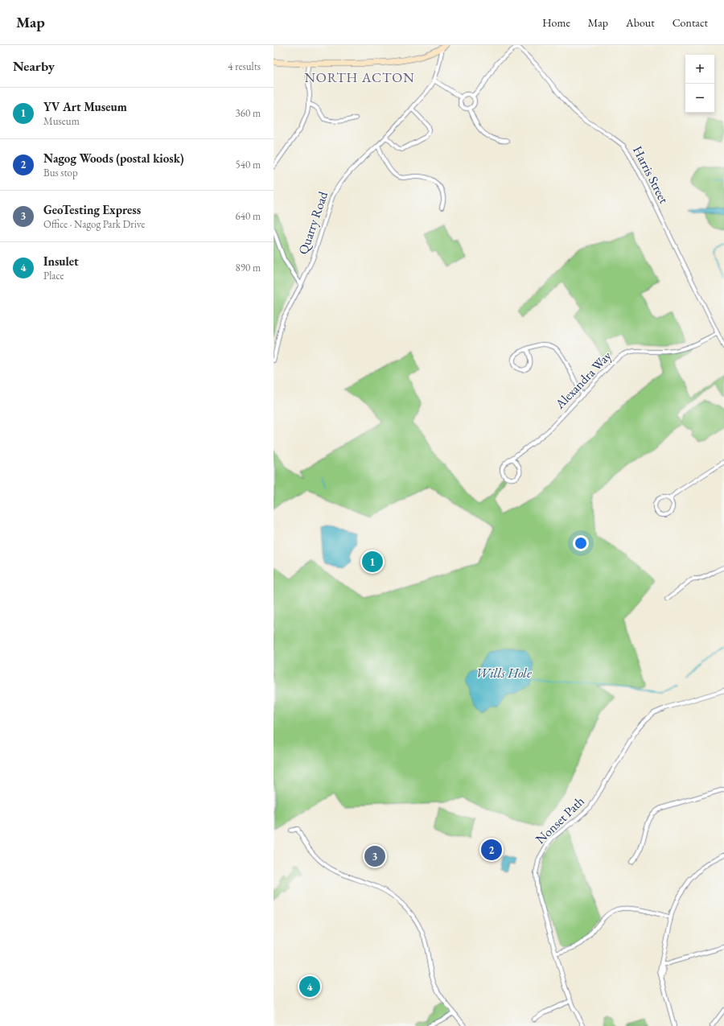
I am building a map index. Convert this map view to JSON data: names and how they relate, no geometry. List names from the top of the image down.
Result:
{
  "streets": {
    "street": [
      "Harris Street",
      "Quarry Road",
      "Alexandra Way",
      "Nonset Path"
    ]
  },
  "crossings": [
    ["Harris Street", "Alexandra Way"]
  ],
  "districts": ["NORTH ACTON"],
  "water": ["Wills Hole"],
  "page": {
    "header": "Map",
    "nav": [
      "Home",
      "Map",
      "About",
      "Contact"
    ],
    "heading": ["Nearby", "4 results"],
    "map_buttons": ["+", "−"],
    "list": [
      {
        "mark": "1",
        "name": "YV Art Museum",
        "note": "Museum",
        "value": "360 m"
      },
      {
        "mark": "2",
        "name": "Nagog Woods (postal kiosk)",
        "note": "Bus stop",
        "value": "540 m"
      },
      {
        "mark": "3",
        "name": "GeoTesting Express",
        "note": "Office · Nagog Park Drive",
        "value": "640 m"
      },
      {
        "mark": "4",
        "name": "Insulet",
        "note": "Place",
        "value": "890 m"
      }
    ],
    "pins": [
      "1",
      "2",
      "3",
      "4"
    ]
  }
}
